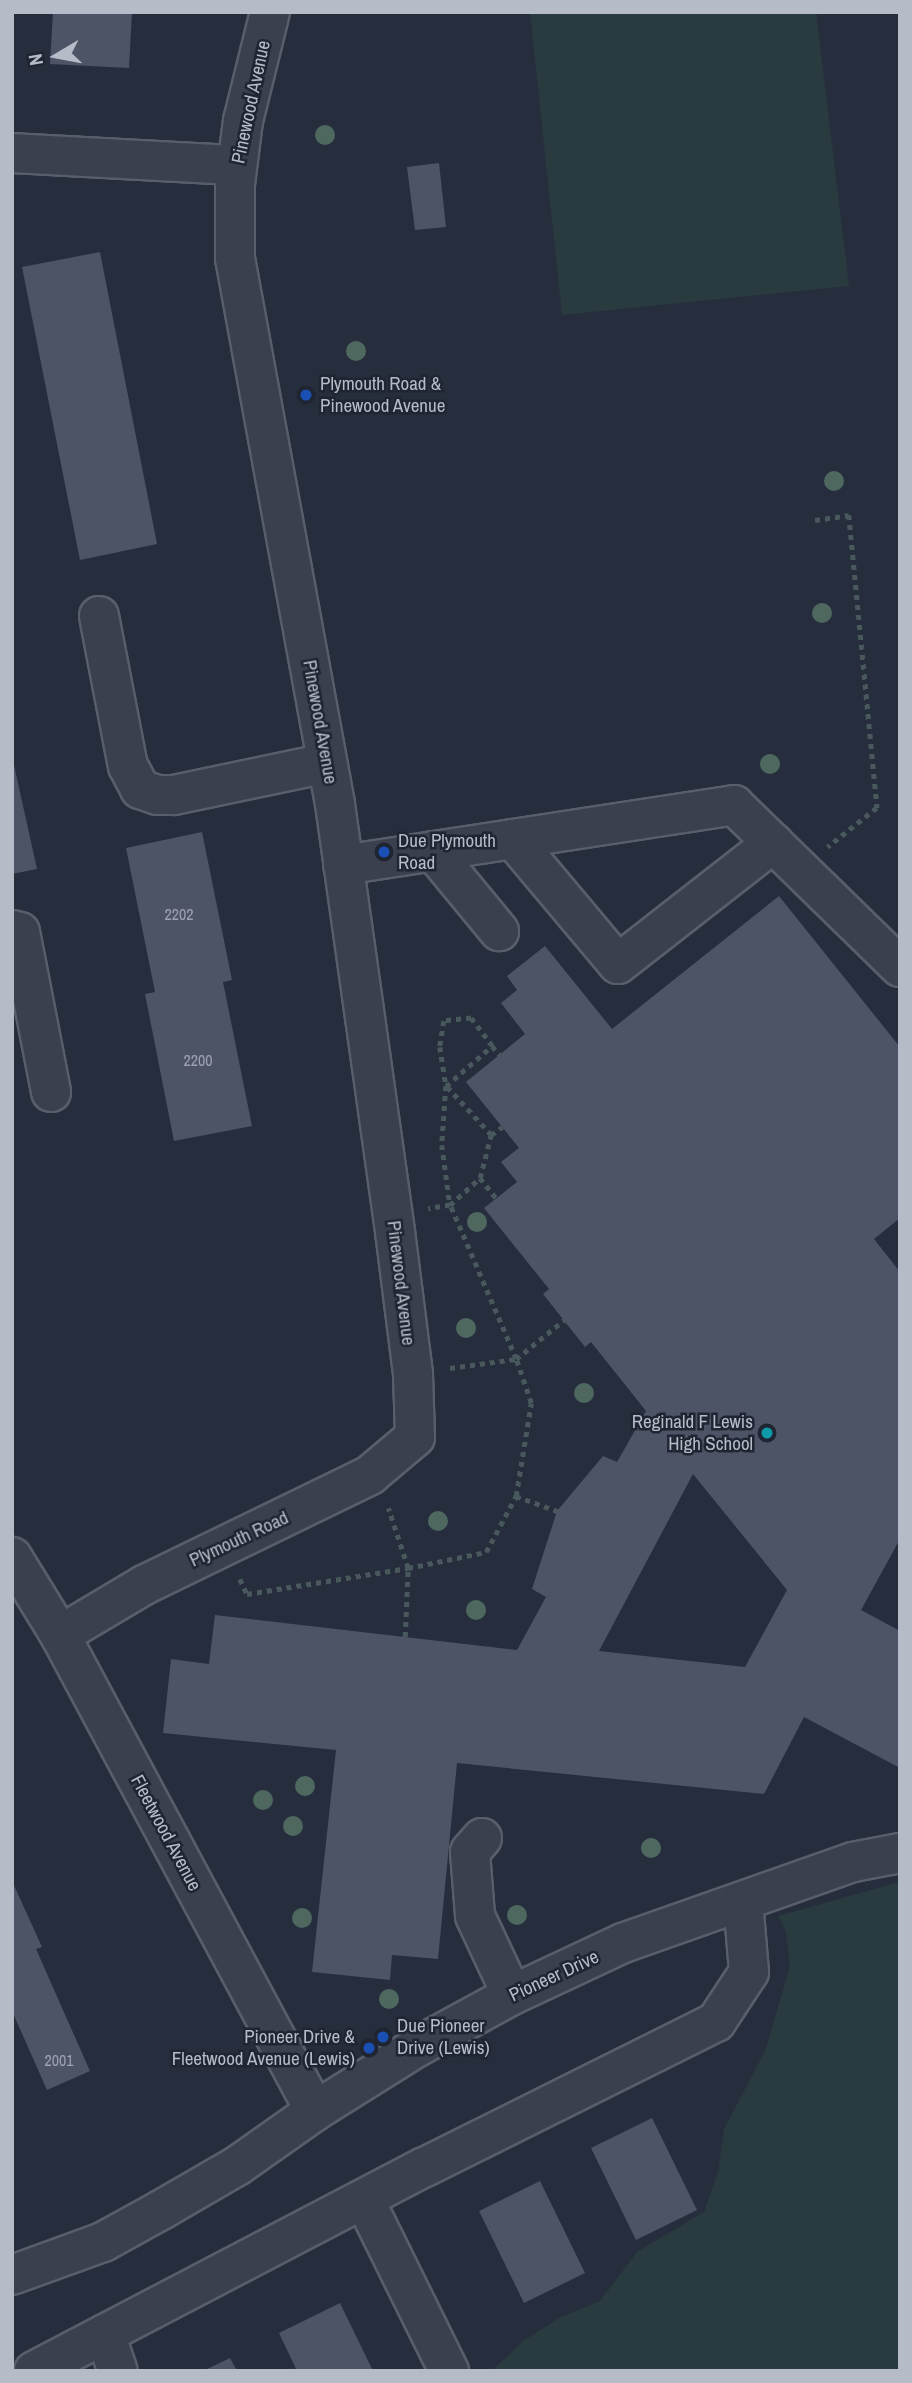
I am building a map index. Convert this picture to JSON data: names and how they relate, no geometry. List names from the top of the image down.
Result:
{
  "streets": {
    "street": [
      "Pinewood Avenue",
      "Plymouth Road",
      "Fleetwood Avenue",
      "Pioneer Drive"
    ]
  },
  "crossings": [
    ["Pinewood Avenue", "Plymouth Road"],
    ["Plymouth Road", "Fleetwood Avenue"],
    ["Fleetwood Avenue", "Pioneer Drive"]
  ],
  "places": [
    "Plymouth Road & Pinewood Avenue",
    "Due Plymouth Road",
    "Reginald F Lewis High School",
    "Due Pioneer Drive (Lewis)",
    "Pioneer Drive & Fleetwood Avenue (Lewis)"
  ],
  "house_numbers": ["2202", "2200", "2001"],
  "north": "left"
}
